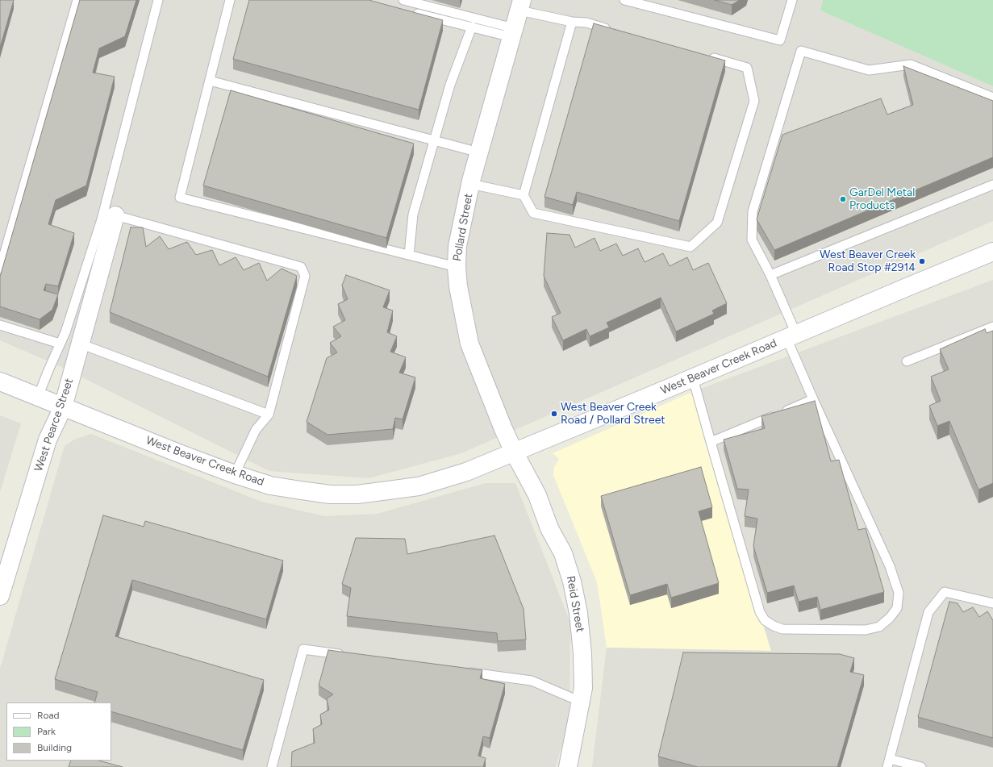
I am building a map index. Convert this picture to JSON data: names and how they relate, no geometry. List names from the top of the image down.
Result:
{
  "streets": {
    "street": [
      "Pollard Street",
      "West Beaver Creek Road",
      "West Pearce Street",
      "Reid Street"
    ]
  },
  "crossings": [
    ["Pollard Street", "West Beaver Creek Road"],
    ["Pollard Street", "Reid Street"],
    ["West Beaver Creek Road", "West Pearce Street"],
    ["West Beaver Creek Road", "Reid Street"]
  ],
  "places": ["GarDel Metal Products", "West Beaver Creek Road Stop #2914", "West Beaver Creek Road / Pollard Street"],
  "legend": ["Road", "Park", "Building"]
}
